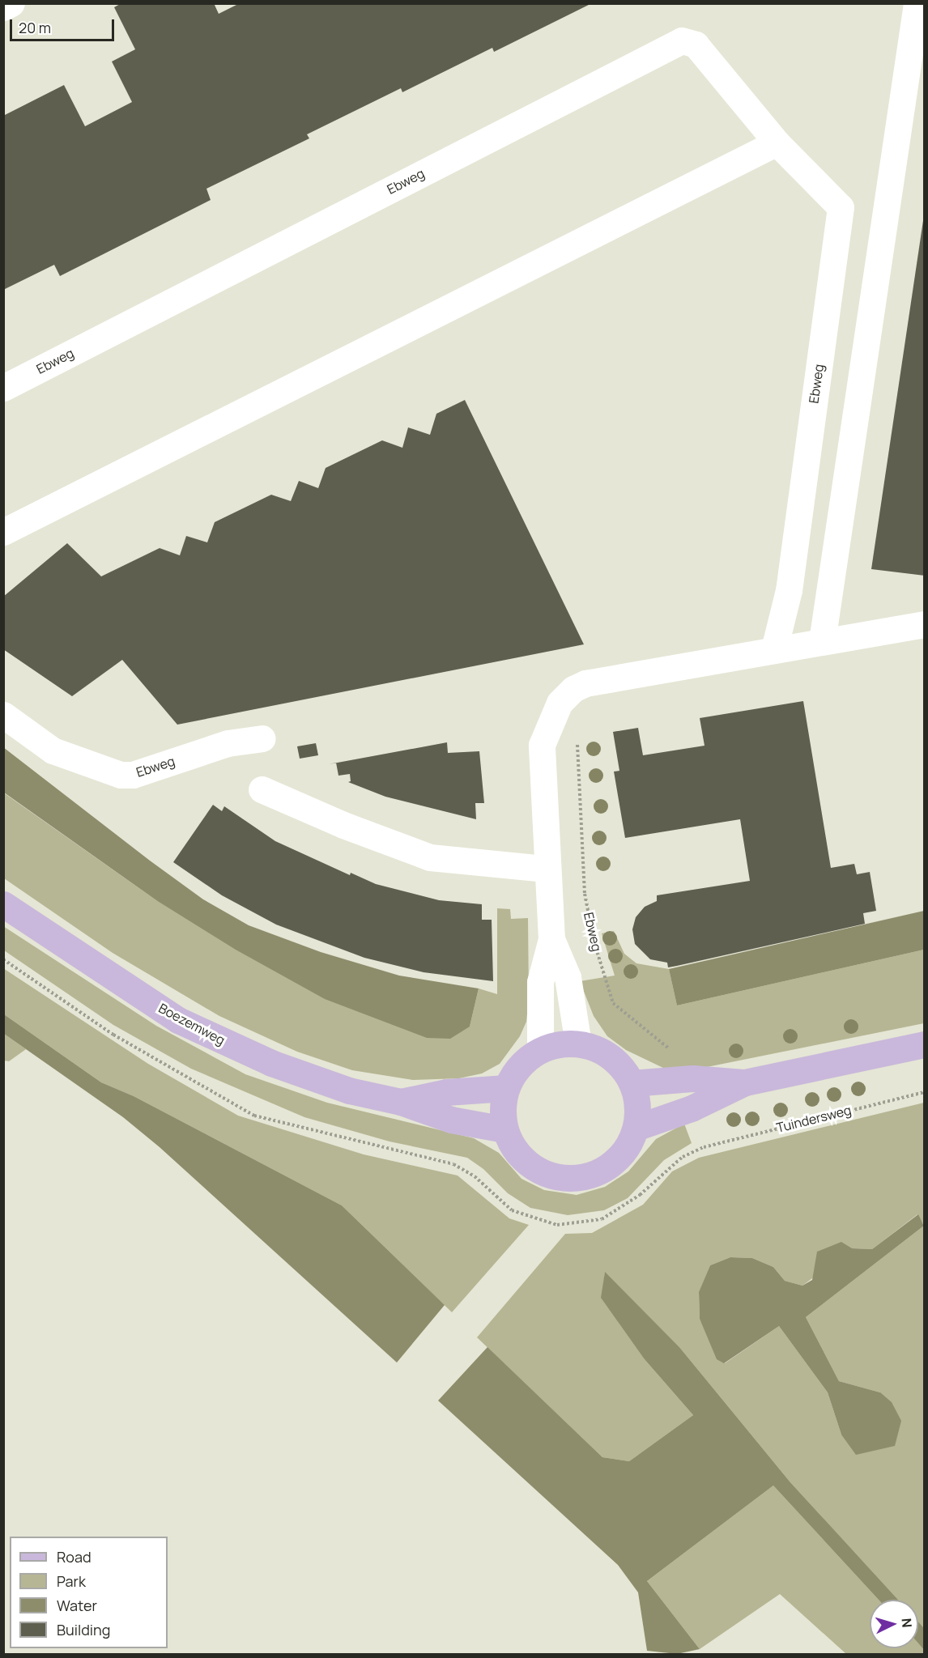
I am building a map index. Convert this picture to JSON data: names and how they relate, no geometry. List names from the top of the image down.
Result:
{
  "streets": {
    "main road": ["Boezemweg"],
    "street": ["Ebweg"],
    "path": ["Tuindersweg"]
  },
  "legend": [
    "Road",
    "Park",
    "Water",
    "Building"
  ],
  "scale_bar": "20 m",
  "north": "right"
}
